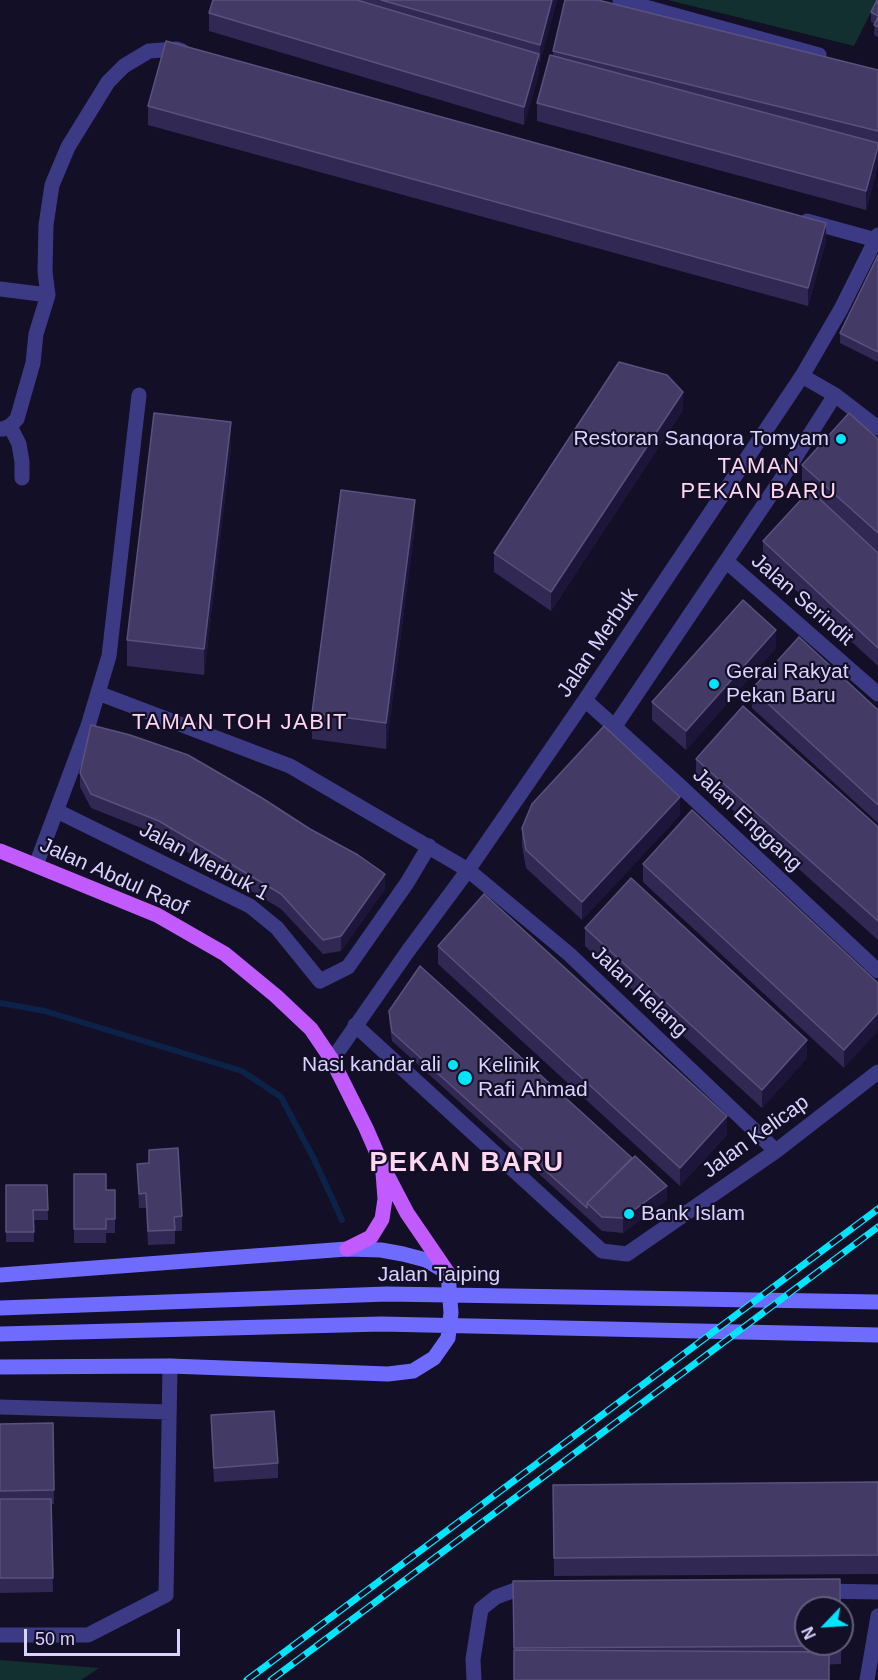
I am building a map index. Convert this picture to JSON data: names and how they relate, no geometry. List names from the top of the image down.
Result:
{
  "streets": {
    "main road": ["Jalan Abdul Raof", "Jalan Taiping"],
    "street": [
      "Jalan Serindit",
      "Jalan Merbuk",
      "Jalan Enggang",
      "Jalan Merbuk 1",
      "Jalan Helang",
      "Jalan Kelicap"
    ]
  },
  "crossings": [
    ["Jalan Merbuk", "Jalan Enggang"],
    ["Jalan Merbuk", "Jalan Abdul Raof"],
    ["Jalan Merbuk", "Jalan Helang"],
    ["Jalan Merbuk", "Jalan Kelicap"],
    ["Jalan Merbuk 1", "Jalan Helang"],
    ["Jalan Helang", "Jalan Kelicap"]
  ],
  "districts": ["TAMAN PEKAN BARU", "TAMAN TOH JABIT", "PEKAN BARU"],
  "places": [
    "Restoran Sanqora Tomyam",
    "Gerai Rakyat Pekan Baru",
    "Nasi kandar ali",
    "Kelinik Rafi Ahmad",
    "Bank Islam"
  ],
  "scale_bar": "50 m",
  "north": "bottom left"
}
